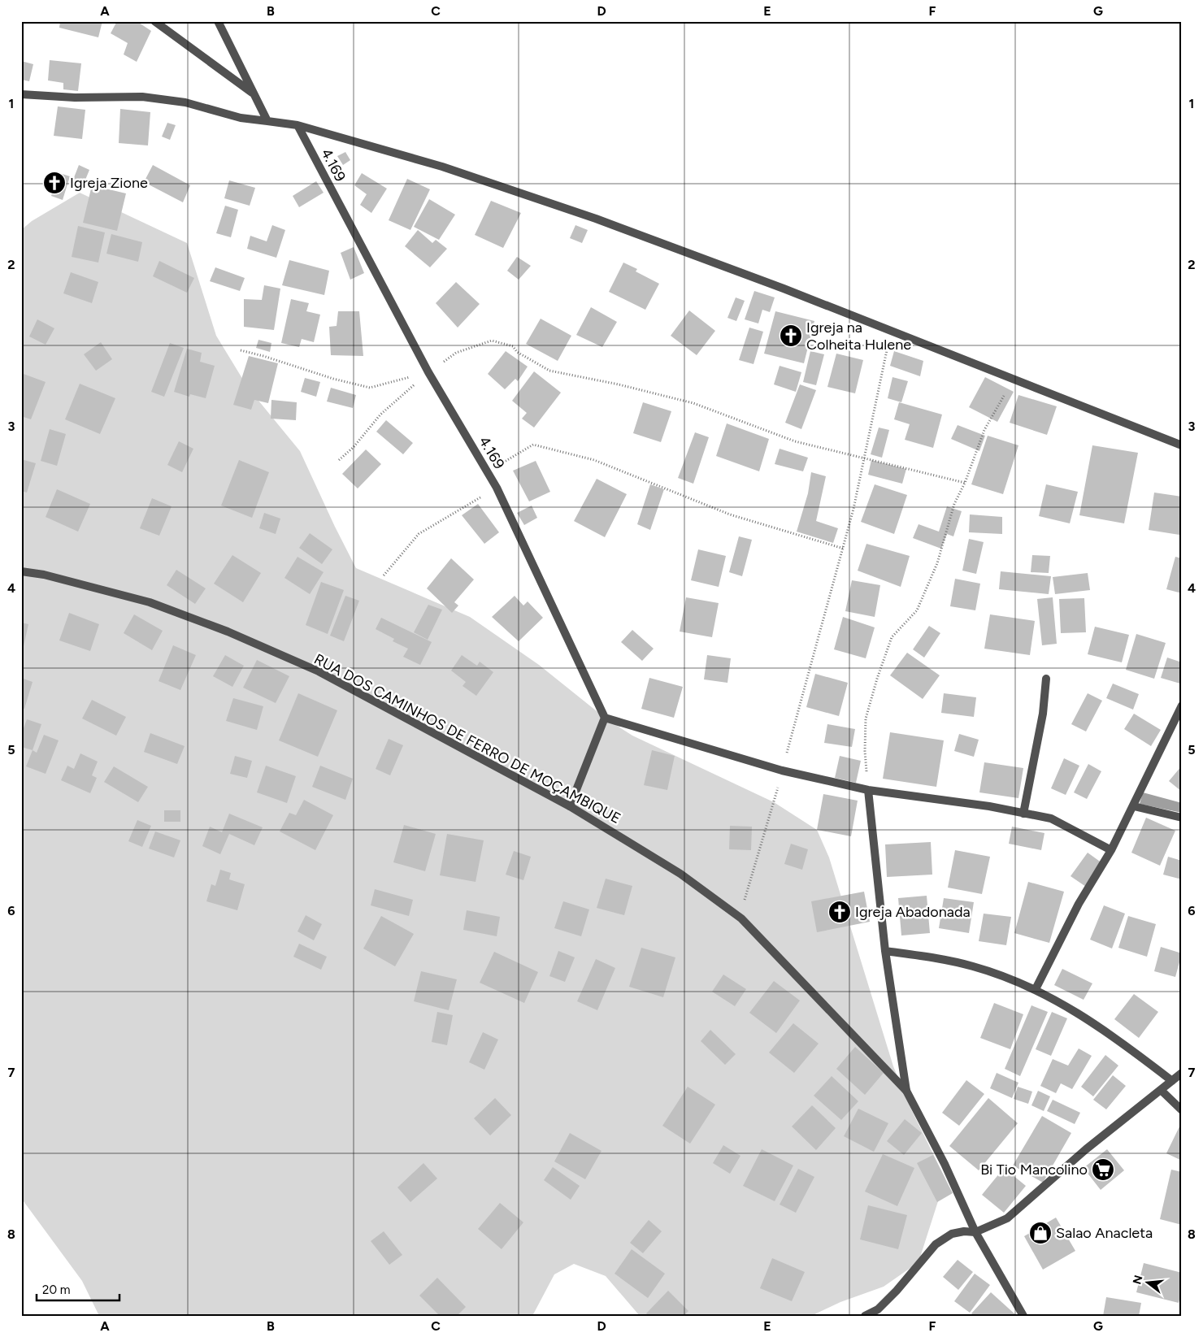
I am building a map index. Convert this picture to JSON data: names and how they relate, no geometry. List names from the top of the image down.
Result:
{
  "streets": {
    "street": ["4.169", "RUA DOS CAMINHOS DE FERRO DE MOÇAMBIQUE"]
  },
  "places": {
    "church": ["Igreja Zione", "Igreja na Colheita Hulene", "Igreja Abadonada"],
    "supermarket": ["Bi Tio Mancolino"],
    "shop": ["Salao Anacleta"]
  },
  "scale_bar": "20 m",
  "north": "left",
  "grid": {
    "columns": [
      "A",
      "B",
      "C",
      "D",
      "E",
      "F",
      "G"
    ],
    "rows": [
      "1",
      "2",
      "3",
      "4",
      "5",
      "6",
      "7",
      "8"
    ]
  }
}
